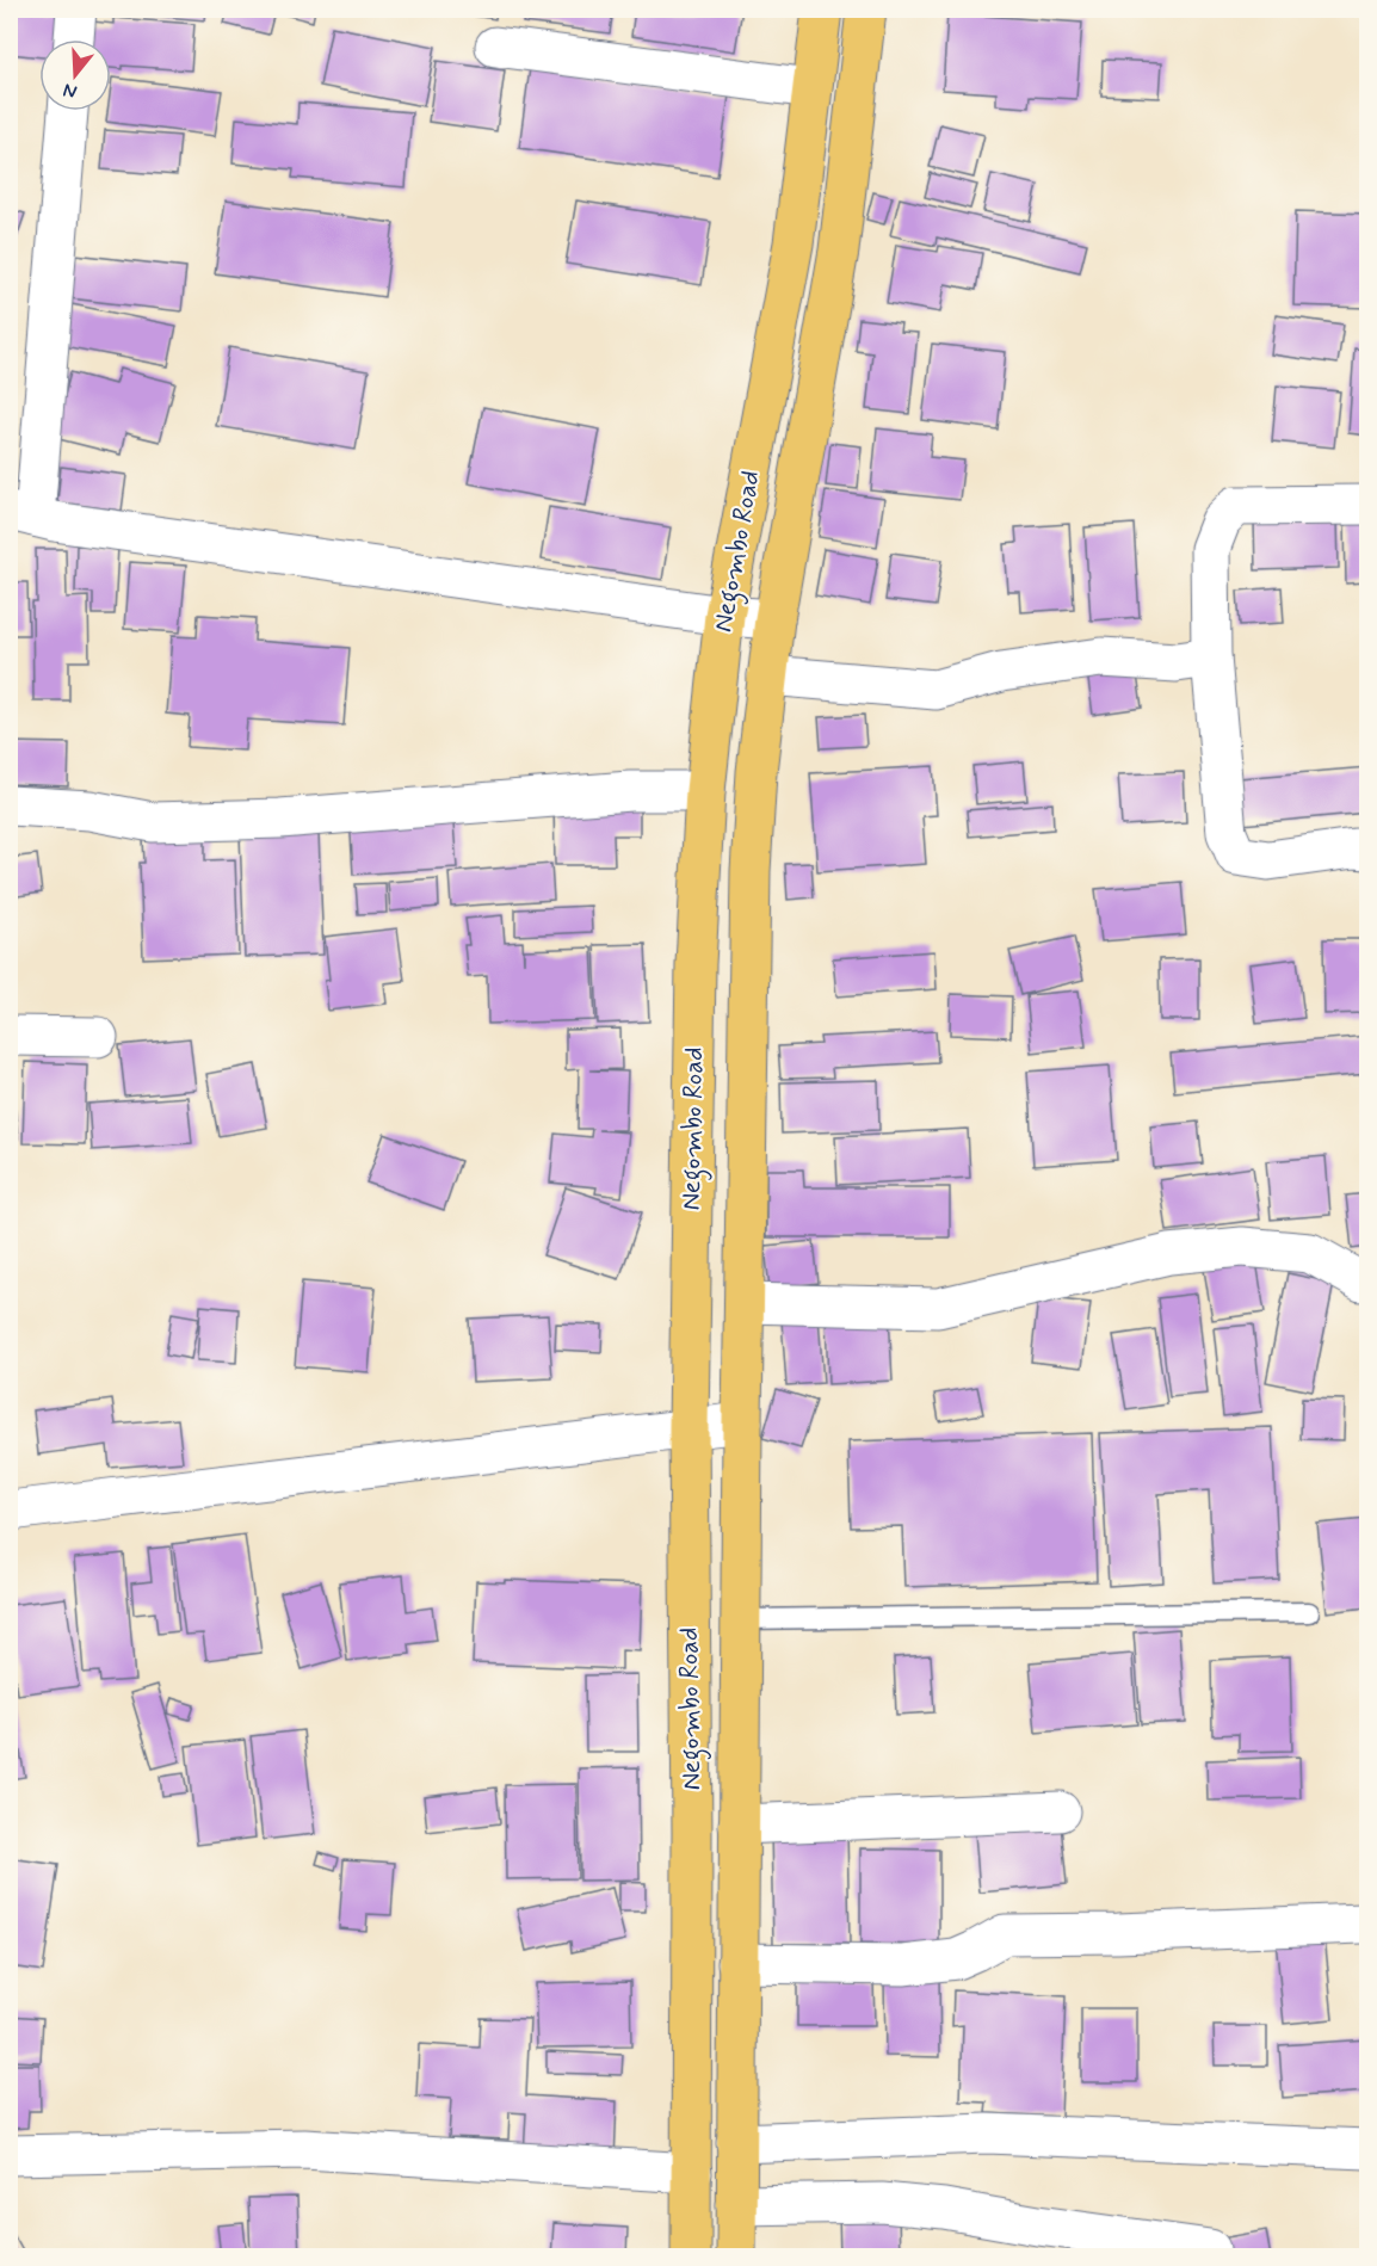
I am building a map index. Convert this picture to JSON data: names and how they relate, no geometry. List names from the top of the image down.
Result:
{
  "streets": {
    "highway": ["Negombo Road"]
  },
  "north": "bottom"
}
